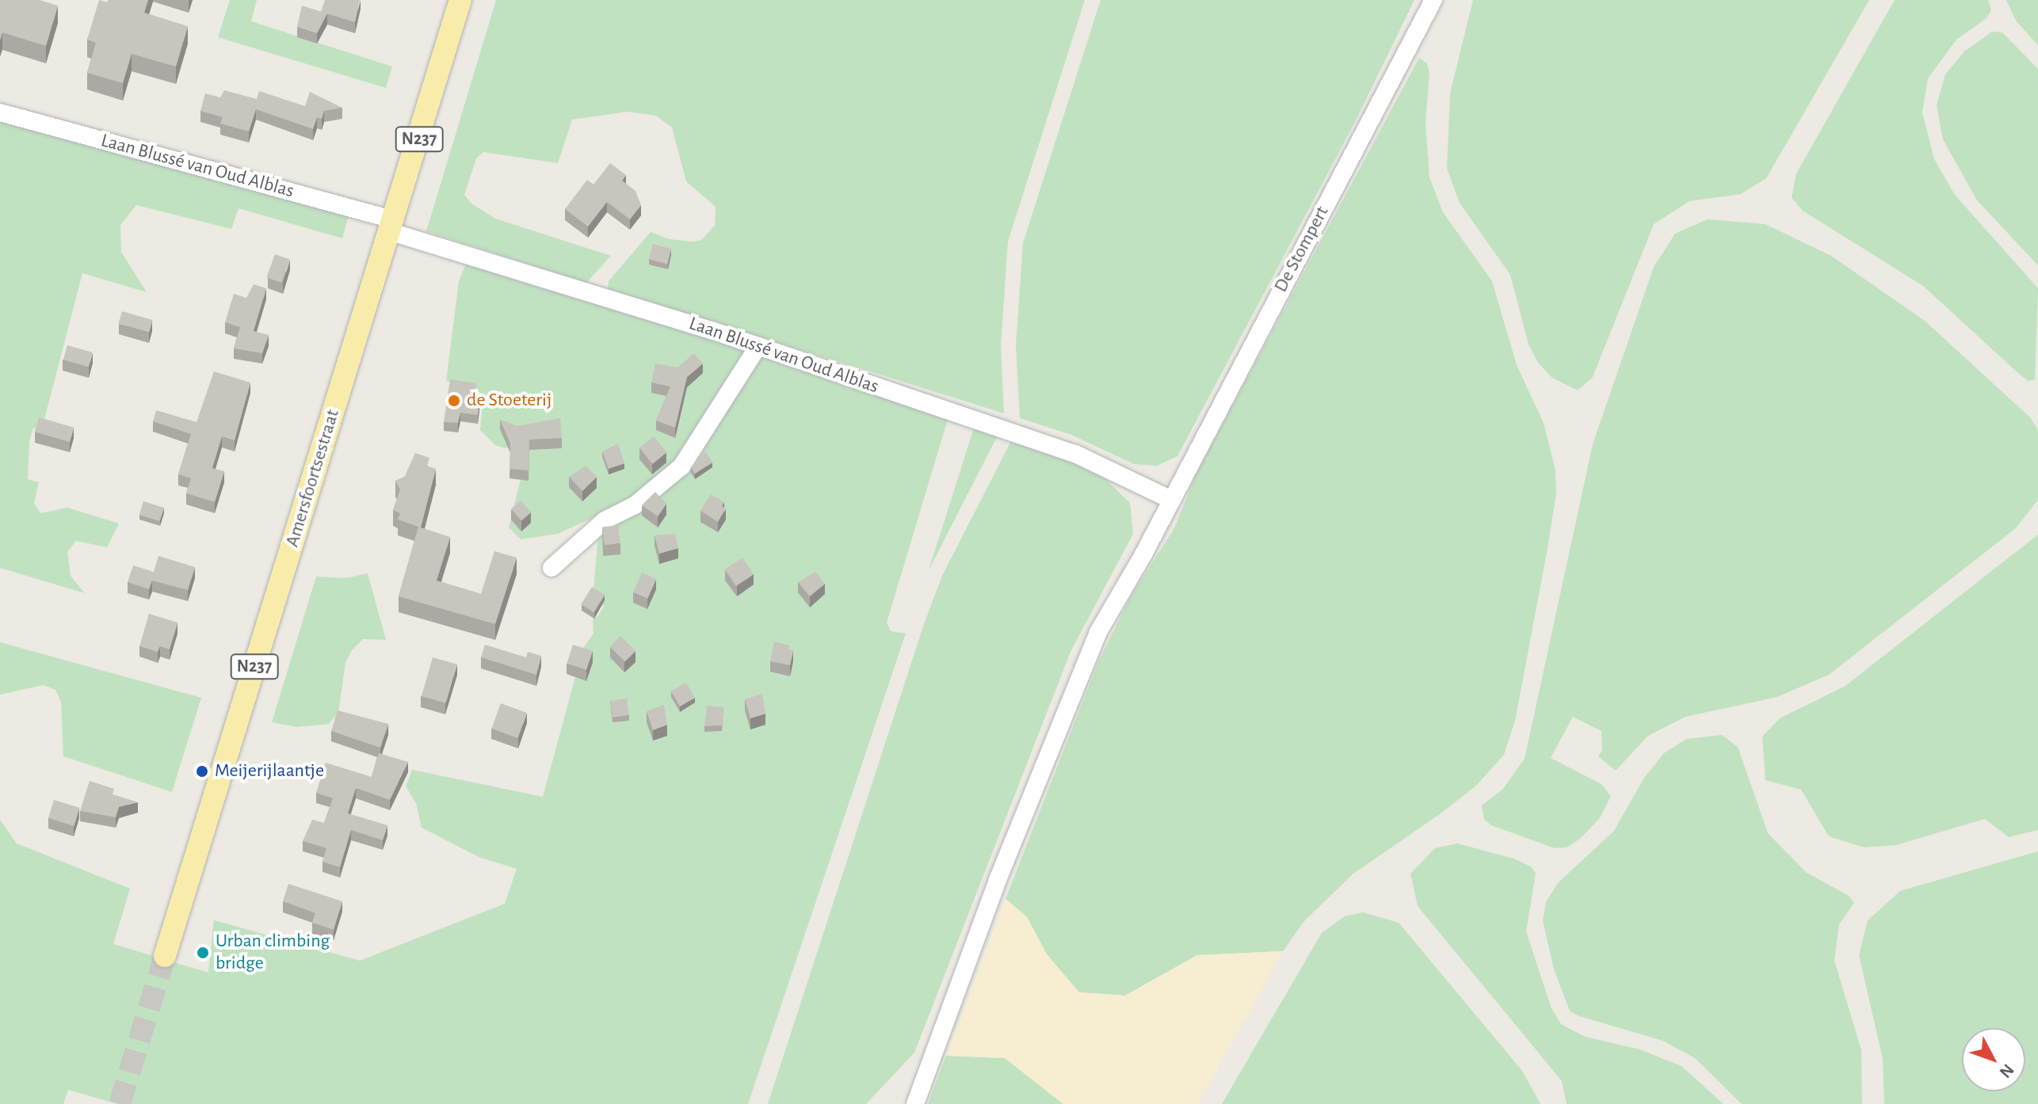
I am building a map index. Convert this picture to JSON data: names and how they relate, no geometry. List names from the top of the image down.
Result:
{
  "streets": {
    "main road": ["N237", "Amersfoortsestraat"],
    "street": ["Laan Blussé van Oud Alblas", "De Stompert"]
  },
  "crossings": [
    ["Laan Blussé van Oud Alblas", "De Stompert"],
    ["Laan Blussé van Oud Alblas", "Amersfoortsestraat"]
  ],
  "places": ["de Stoeterij", "Meijerijlaantje", "Urban climbing bridge"],
  "north": "bottom right"
}
